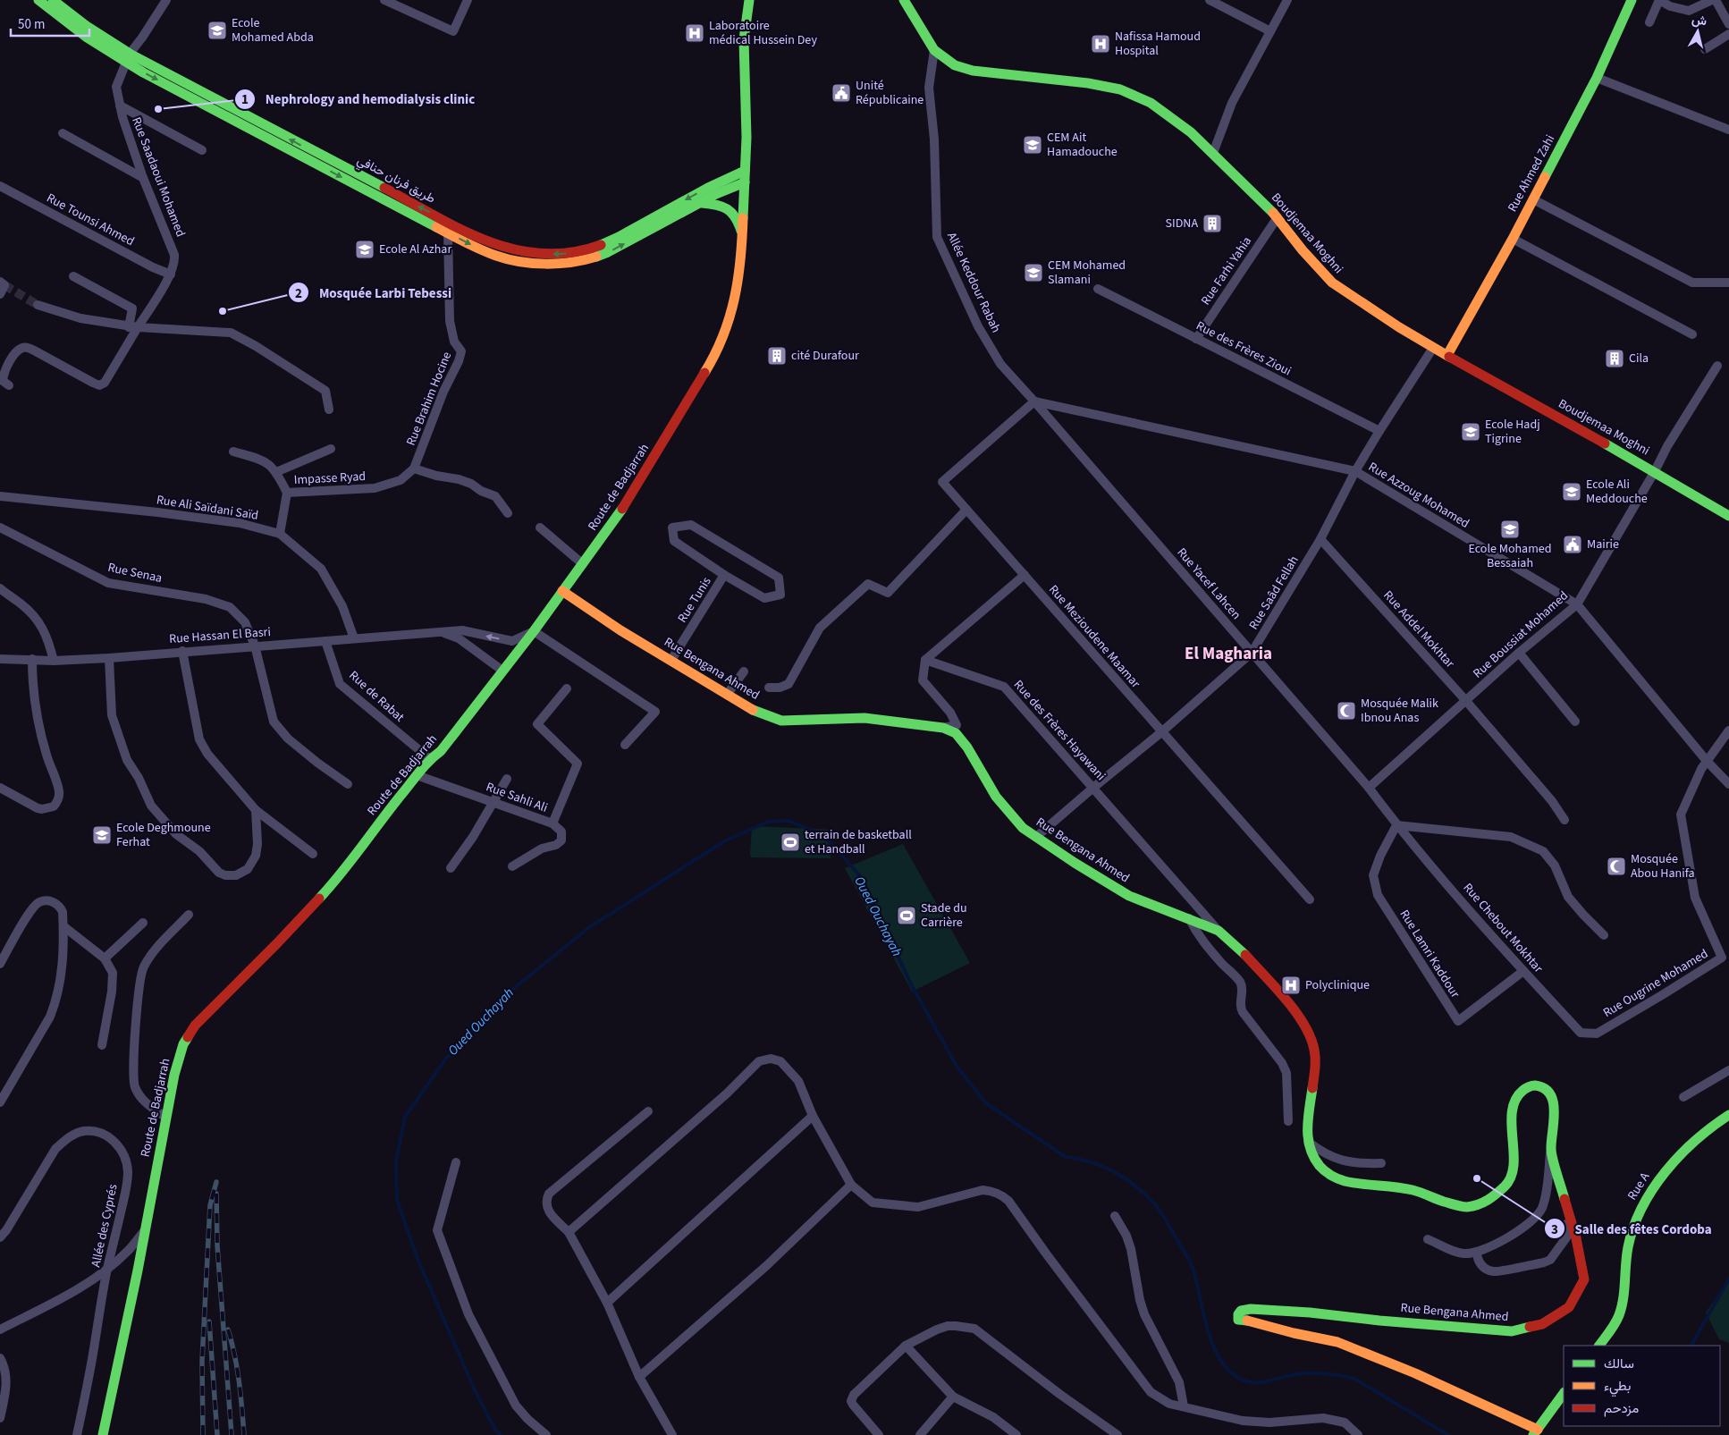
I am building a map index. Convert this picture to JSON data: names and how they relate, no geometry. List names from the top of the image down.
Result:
{
  "streets": {
    "main road": [
      "Rue Ahmed Zahi",
      "طريق فرنان حنافي",
      "Boudjemaa Moghni",
      "Route de Badjarrah",
      "Rue Bengana Ahmed",
      "Rue A"
    ],
    "street": [
      "Rue Saadaoui Mohamed",
      "Rue Tounsi Ahmed",
      "Rue Farhi Yahia",
      "Allée Keddour Rabah",
      "Rue des Frères Zioui",
      "Rue Brahim Hocine",
      "Impasse Ryad",
      "Rue Azzoug Mohamed",
      "Rue Ali Saïdani Saïd",
      "Rue Senaa",
      "Rue Yacef Lahcen",
      "Rue Saâd Fellah",
      "Rue Tunis",
      "Rue Addel Mokhtar",
      "Rue Boussiat Mohamed",
      "Rue Hassan El Basri",
      "Rue Mezioudene Maamar",
      "Rue de Rabat",
      "Rue des Frères Hayawani",
      "Rue Sahli Ali",
      "Rue Chebout Mokhtar",
      "Rue Lamri Kaddour",
      "Rue Ougrine Mohamed",
      "Allée des Cyprés"
    ]
  },
  "crossings": [
    ["Rue Ahmed Zahi", "Boudjemaa Moghni"],
    ["Rue Saadaoui Mohamed", "طريق فرنان حنافي"],
    ["Rue Saadaoui Mohamed", "Rue Tounsi Ahmed"],
    ["طريق فرنان حنافي", "Rue Brahim Hocine"],
    ["طريق فرنان حنافي", "Route de Badjarrah"],
    ["Boudjemaa Moghni", "Rue Farhi Yahia"],
    ["Boudjemaa Moghni", "Allée Keddour Rabah"],
    ["Boudjemaa Moghni", "Rue Saâd Fellah"],
    ["Boudjemaa Moghni", "Rue Boussiat Mohamed"],
    ["Rue Farhi Yahia", "Rue des Frères Zioui"],
    ["Allée Keddour Rabah", "Rue Azzoug Mohamed"],
    ["Allée Keddour Rabah", "Rue Yacef Lahcen"],
    ["Allée Keddour Rabah", "Rue Mezioudene Maamar"],
    ["Rue des Frères Zioui", "Rue Saâd Fellah"],
    ["Rue Brahim Hocine", "Impasse Ryad"],
    ["Route de Badjarrah", "Rue Hassan El Basri"],
    ["Route de Badjarrah", "Rue Bengana Ahmed"],
    ["Route de Badjarrah", "Rue de Rabat"],
    ["Route de Badjarrah", "Rue Sahli Ali"],
    ["Rue Azzoug Mohamed", "Rue Yacef Lahcen"],
    ["Rue Azzoug Mohamed", "Rue Saâd Fellah"],
    ["Rue Azzoug Mohamed", "Rue Boussiat Mohamed"],
    ["Rue Azzoug Mohamed", "Rue Mezioudene Maamar"],
    ["Rue Azzoug Mohamed", "Rue Ougrine Mohamed"],
    ["Rue Ali Saïdani Saïd", "Rue Hassan El Basri"],
    ["Rue Senaa", "Rue Hassan El Basri"],
    ["Rue Yacef Lahcen", "Rue Saâd Fellah"],
    ["Rue Yacef Lahcen", "Rue Boussiat Mohamed"],
    ["Rue Yacef Lahcen", "Rue Mezioudene Maamar"],
    ["Rue Yacef Lahcen", "Rue Chebout Mokhtar"],
    ["Rue Yacef Lahcen", "Rue Lamri Kaddour"],
    ["Rue Saâd Fellah", "Rue Addel Mokhtar"],
    ["Rue Saâd Fellah", "Rue Mezioudene Maamar"],
    ["Rue Saâd Fellah", "Rue Bengana Ahmed"],
    ["Rue Saâd Fellah", "Rue des Frères Hayawani"],
    ["Rue Tunis", "Rue Bengana Ahmed"],
    ["Rue Addel Mokhtar", "Rue Boussiat Mohamed"],
    ["Rue Hassan El Basri", "Rue de Rabat"],
    ["Rue Bengana Ahmed", "Rue des Frères Hayawani"],
    ["Rue Chebout Mokhtar", "Rue Lamri Kaddour"],
    ["Rue Chebout Mokhtar", "Rue Ougrine Mohamed"]
  ],
  "districts": ["El Magharia"],
  "water": ["Oued Ouchayah"],
  "places": {
    "school or university": [
      "Ecole Mohamed Abda",
      "CEM Ait Hamadouche",
      "Ecole Al Azhar",
      "CEM Mohamed Slamani",
      "Ecole Hadj Tigrine",
      "Ecole Ali Meddouche",
      "Ecole Mohamed Bessaiah",
      "Ecole Deghmoune Ferhat"
    ],
    "hospital": ["Laboratoire médical Hussein Dey", "Nafissa Hamoud Hospital", "Polyclinique"],
    "public building": ["Unité Républicaine", "Mairie"],
    "other": ["Nephrology and hemodialysis clinic", "Mosquée Larbi Tebessi", "Salle des fêtes Cordoba"],
    "building": ["SIDNA", "cité Durafour", "Cila"],
    "mosque": ["Mosquée Malik Ibnou Anas", "Mosquée Abou Hanifa"],
    "sports": ["terrain de basketball et Handball", "Stade du Carrière"]
  },
  "legend": ["سالك", "بطيء", "مزدحم"],
  "scale_bar": "50 m",
  "north": "top"
}
